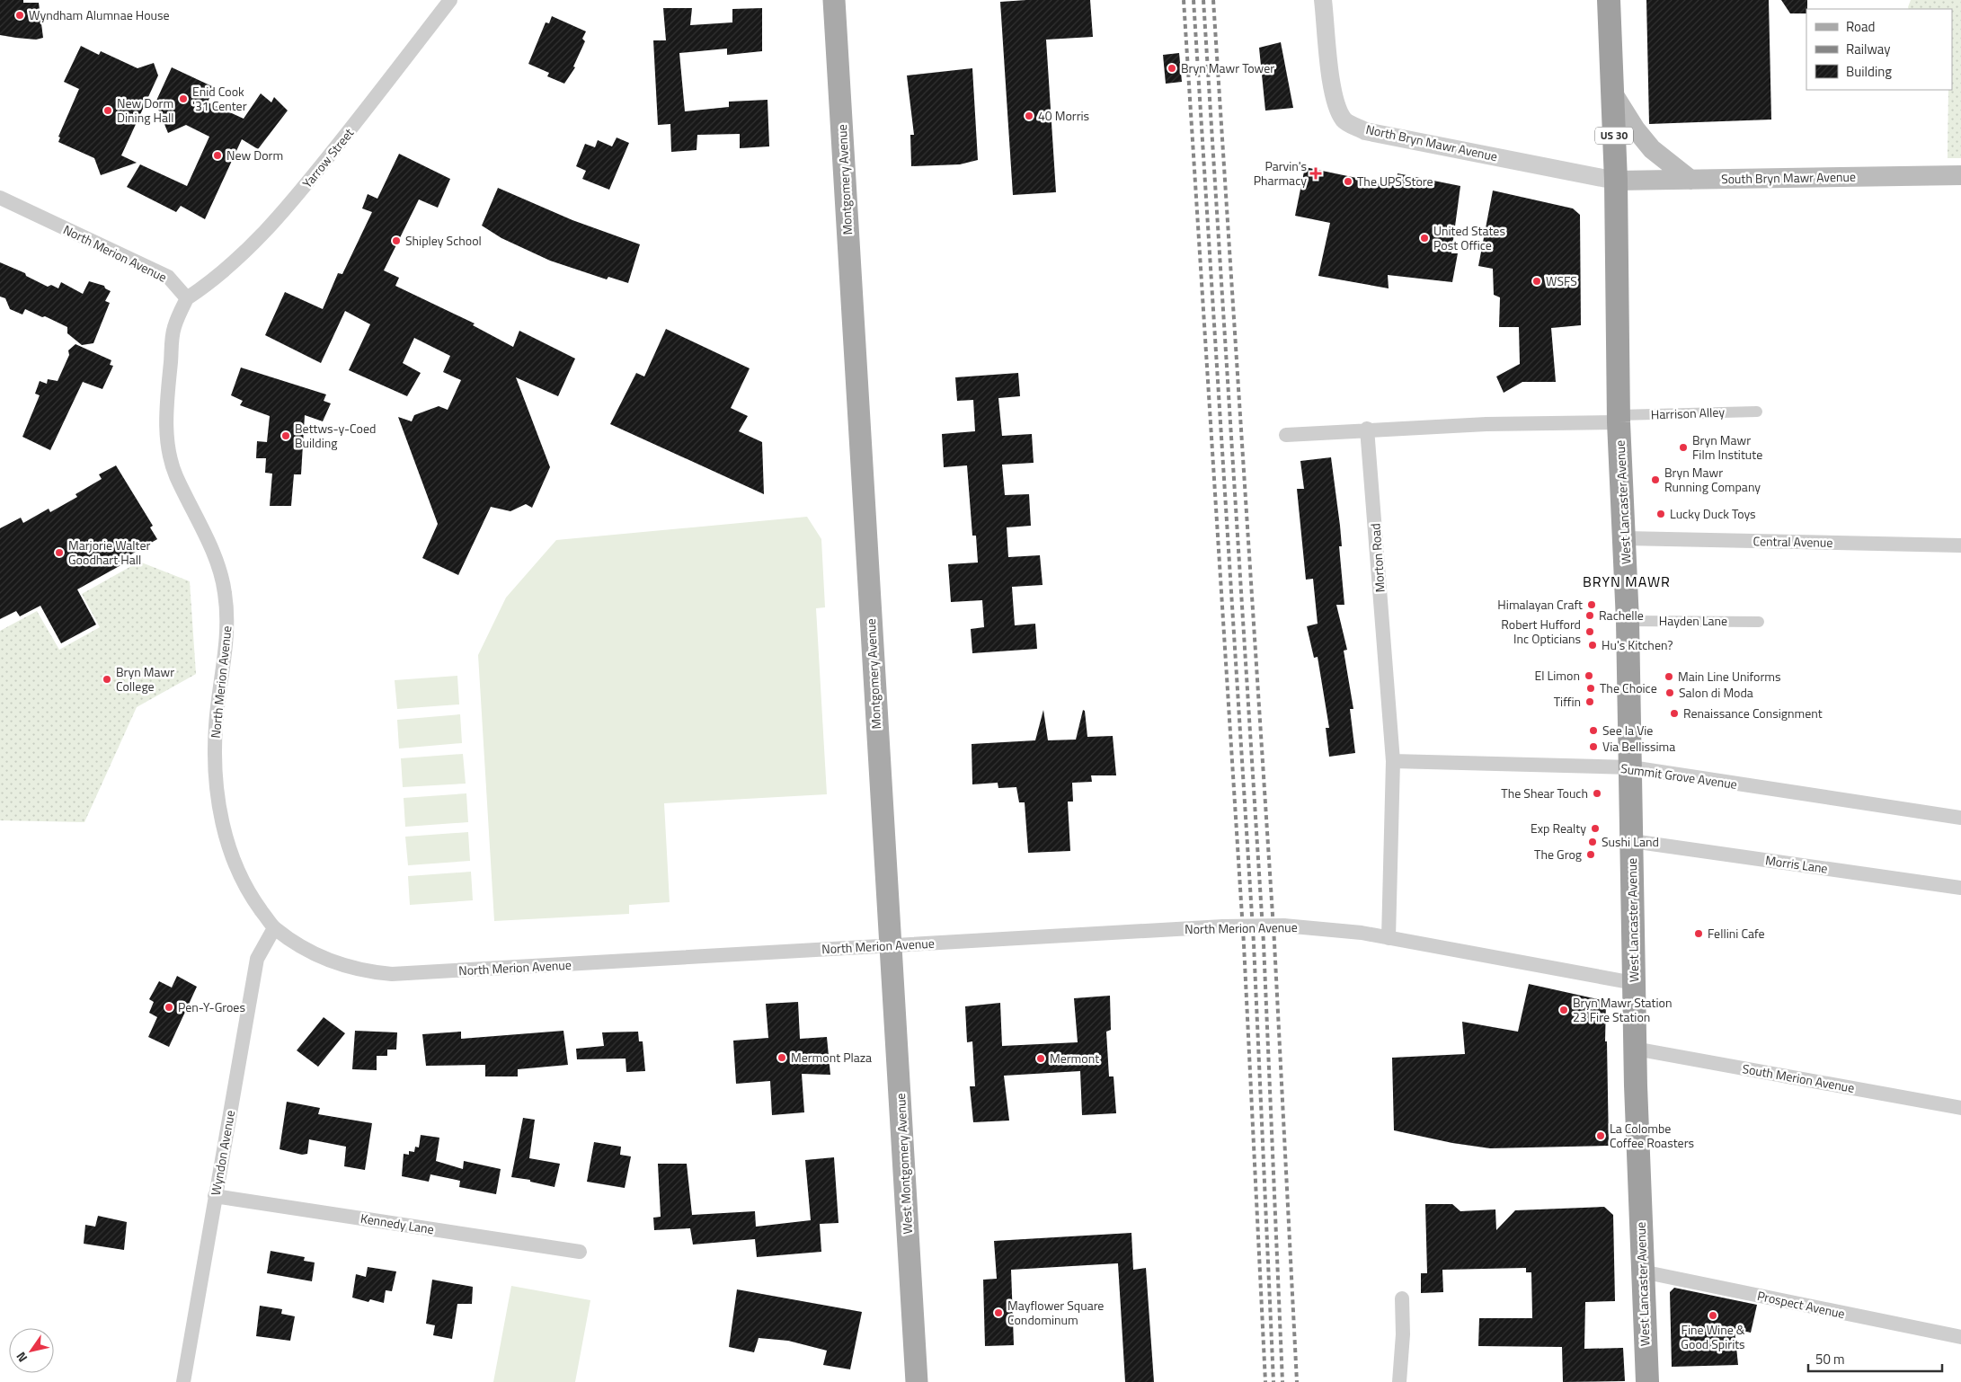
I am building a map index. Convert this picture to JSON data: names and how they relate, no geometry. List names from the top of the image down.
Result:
{
  "streets": {
    "highway": ["US 30", "West Lancaster Avenue"],
    "main road": ["South Bryn Mawr Avenue", "Montgomery Avenue", "West Montgomery Avenue"],
    "street": [
      "North Bryn Mawr Avenue",
      "Yarrow Street",
      "North Merion Avenue",
      "Harrison Alley",
      "Central Avenue",
      "Morton Road",
      "Hayden Lane",
      "Summit Grove Avenue",
      "Morris Lane",
      "South Merion Avenue",
      "Wyndon Avenue",
      "Kennedy Lane",
      "Prospect Avenue"
    ]
  },
  "crossings": [
    ["North Bryn Mawr Avenue", "South Bryn Mawr Avenue"],
    ["North Bryn Mawr Avenue", "West Lancaster Avenue"],
    ["Yarrow Street", "North Merion Avenue"],
    ["South Bryn Mawr Avenue", "West Lancaster Avenue"],
    ["Montgomery Avenue", "North Merion Avenue"],
    ["Montgomery Avenue", "West Montgomery Avenue"],
    ["North Merion Avenue", "West Lancaster Avenue"],
    ["North Merion Avenue", "Morton Road"],
    ["North Merion Avenue", "Wyndon Avenue"],
    ["North Merion Avenue", "West Montgomery Avenue"],
    ["Harrison Alley", "West Lancaster Avenue"],
    ["West Lancaster Avenue", "Central Avenue"],
    ["West Lancaster Avenue", "Hayden Lane"],
    ["West Lancaster Avenue", "Summit Grove Avenue"],
    ["West Lancaster Avenue", "Morris Lane"],
    ["West Lancaster Avenue", "South Merion Avenue"],
    ["West Lancaster Avenue", "Prospect Avenue"],
    ["Morton Road", "Summit Grove Avenue"],
    ["Wyndon Avenue", "Kennedy Lane"]
  ],
  "districts": ["BRYN MAWR"],
  "places": {
    "other": [
      "Wyndham Alumnae House",
      "Bryn Mawr Tower",
      "Enid Cook '31 Center",
      "New Dorm Dining Hall",
      "40 Morris",
      "New Dorm",
      "The UPS Store",
      "United States Post Office",
      "Shipley School",
      "WSFS",
      "Bettws-y-Coed Building",
      "Bryn Mawr Film Institute",
      "Bryn Mawr Running Company",
      "Lucky Duck Toys",
      "Marjorie Walter Goodhart Hall",
      "Himalayan Craft",
      "Rachelle",
      "Robert Hufford Inc Opticians",
      "Hu's Kitchen?",
      "El Limon",
      "Main Line Uniforms",
      "Bryn Mawr College",
      "The Choice",
      "Salon di Moda",
      "Tiffin",
      "Renaissance Consignment",
      "See la Vie",
      "Via Bellissima",
      "The Shear Touch",
      "Exp Realty",
      "Sushi Land",
      "The Grog",
      "Fellini Cafe",
      "Pen-Y-Groes",
      "Bryn Mawr Station 23 Fire Station",
      "Mermont Plaza",
      "Mermont",
      "La Colombe Coffee Roasters",
      "Mayflower Square Condominum",
      "Fine Wine & Good Spirits"
    ],
    "health": ["Parvin's Pharmacy"]
  },
  "legend": ["Road", "Railway", "Building"],
  "scale_bar": "50 m",
  "north": "bottom left"
}
